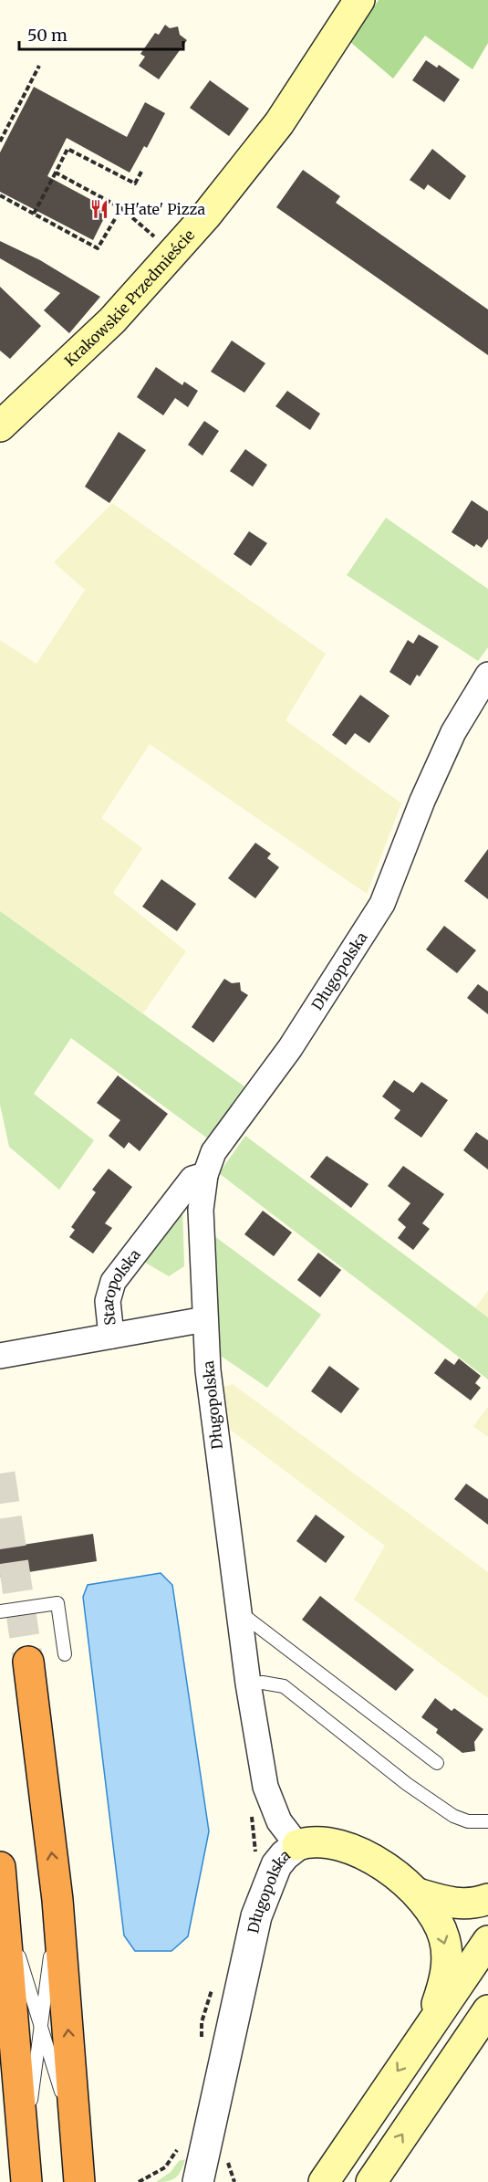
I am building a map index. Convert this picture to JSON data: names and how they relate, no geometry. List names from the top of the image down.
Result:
{
  "streets": {
    "main road": ["Krakowskie Przedmieście"],
    "street": ["Długopolska", "Staropolska"]
  },
  "crossings": [
    ["Długopolska", "Staropolska"]
  ],
  "places": {
    "restaurant": ["I H'ate' Pizza"]
  },
  "scale_bar": "50 m"
}
